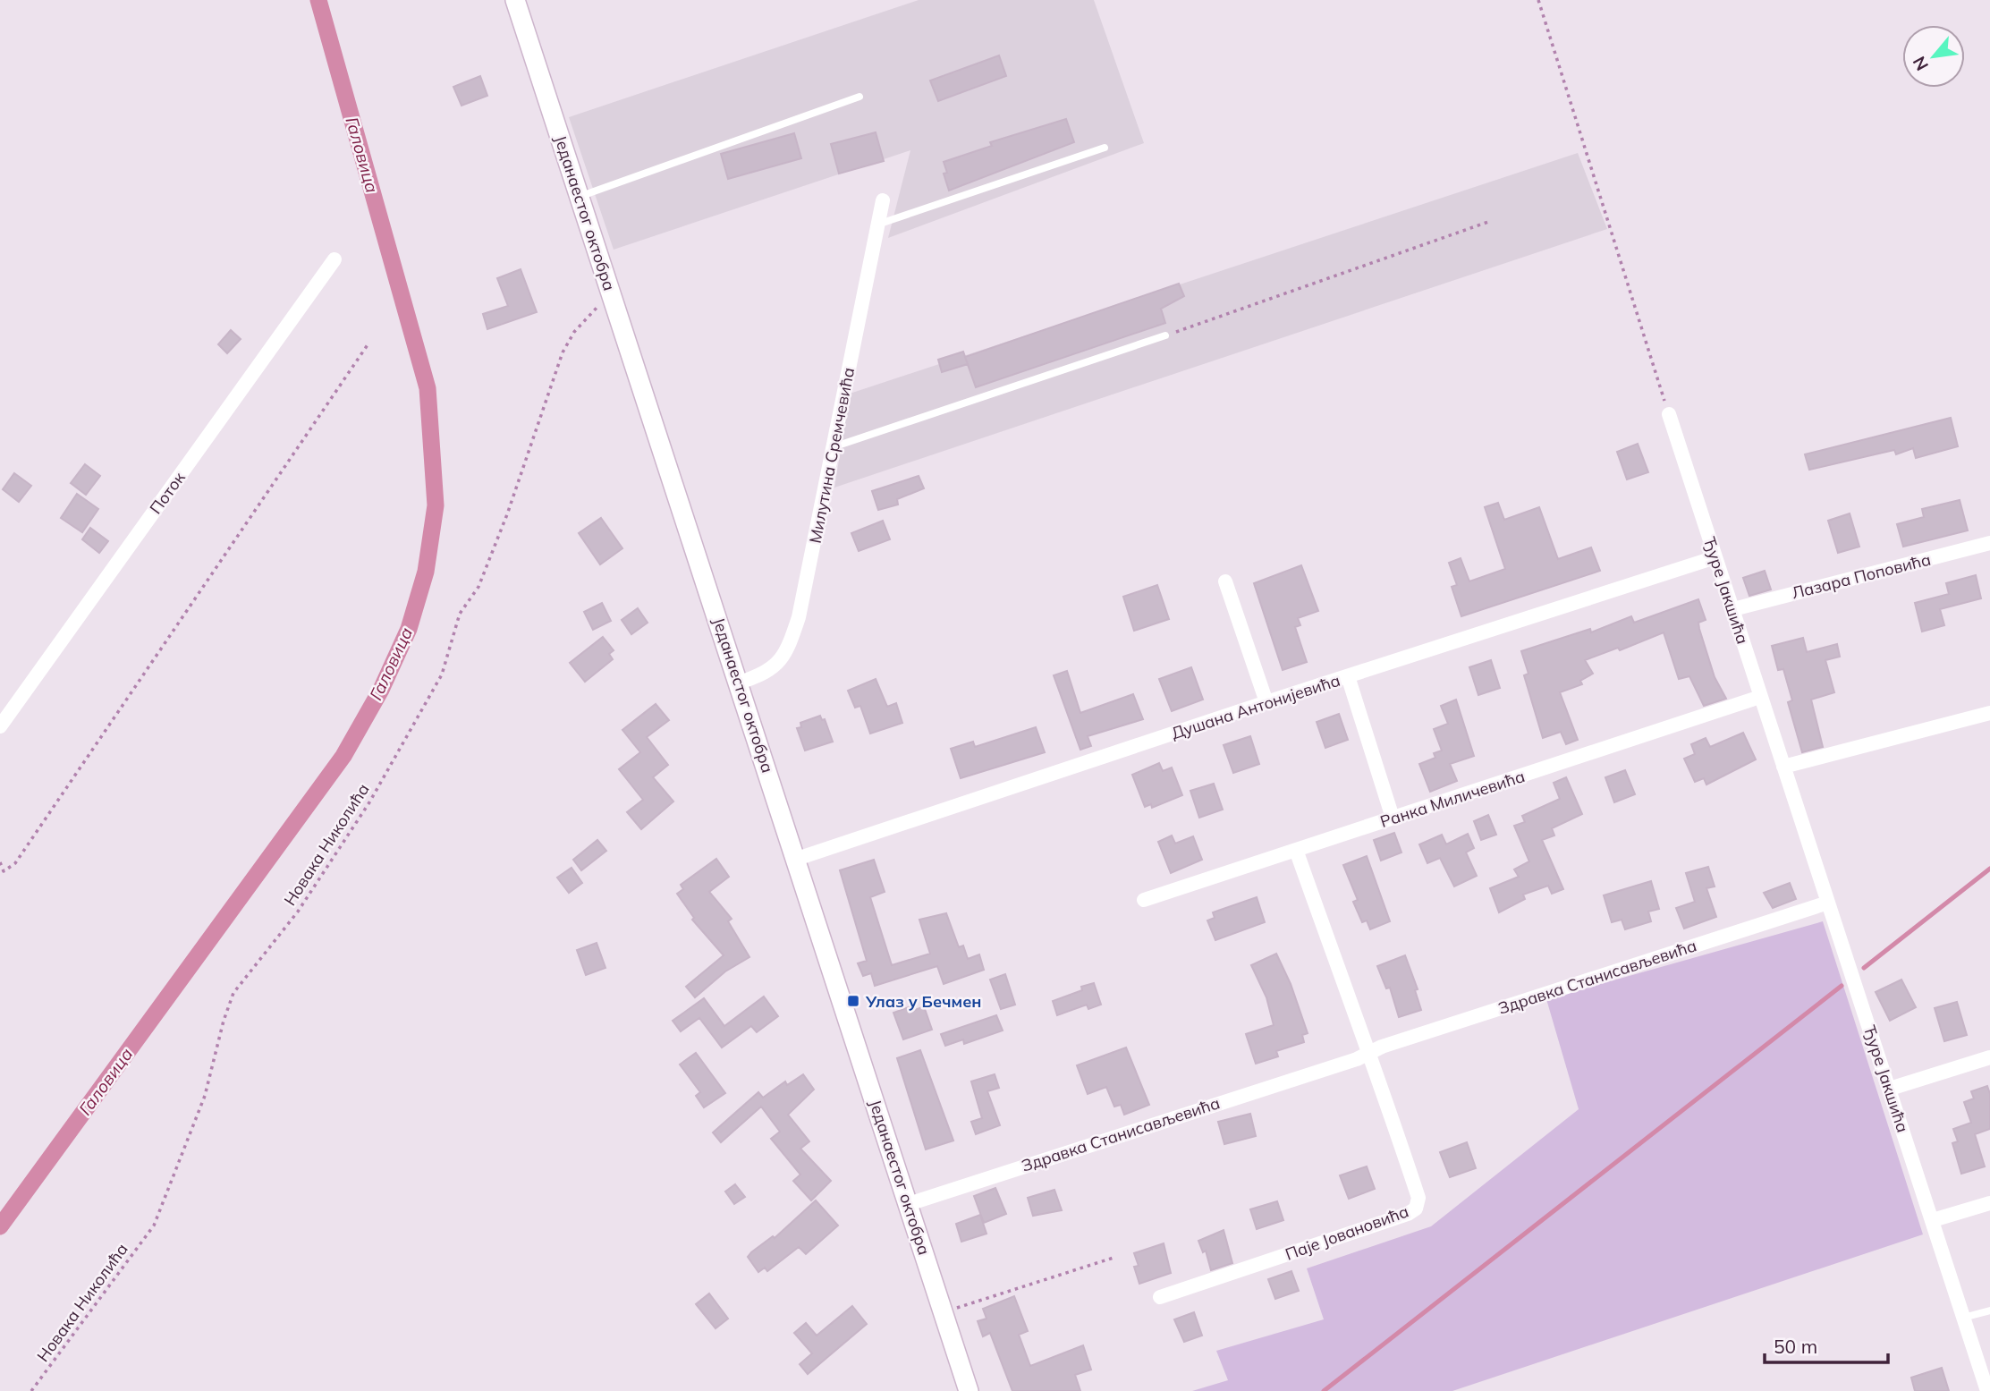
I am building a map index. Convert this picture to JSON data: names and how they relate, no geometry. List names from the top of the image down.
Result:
{
  "streets": {
    "main road": ["Једанаестог октобра"],
    "street": [
      "Милутина Сремчевића",
      "Поток",
      "Лазара Поповића",
      "Ђуре Јакшића",
      "Душана Антонијевића",
      "Ранка Миличевића",
      "Здравка Станисављевића",
      "Паје Јовановића"
    ],
    "path": ["Новака Николића"]
  },
  "crossings": [
    ["Једанаестог октобра", "Милутина Сремчевића"],
    ["Једанаестог октобра", "Душана Антонијевића"],
    ["Једанаестог октобра", "Новака Николића"],
    ["Једанаестог октобра", "Здравка Станисављевића"],
    ["Лазара Поповића", "Ђуре Јакшића"],
    ["Ђуре Јакшића", "Душана Антонијевића"],
    ["Ђуре Јакшића", "Ранка Миличевића"],
    ["Ђуре Јакшића", "Здравка Станисављевића"],
    ["Здравка Станисављевића", "Паје Јовановића"]
  ],
  "water": ["Галовица"],
  "places": {
    "transit": ["Улаз у Бечмен"]
  },
  "scale_bar": "50 m",
  "north": "bottom left"
}
